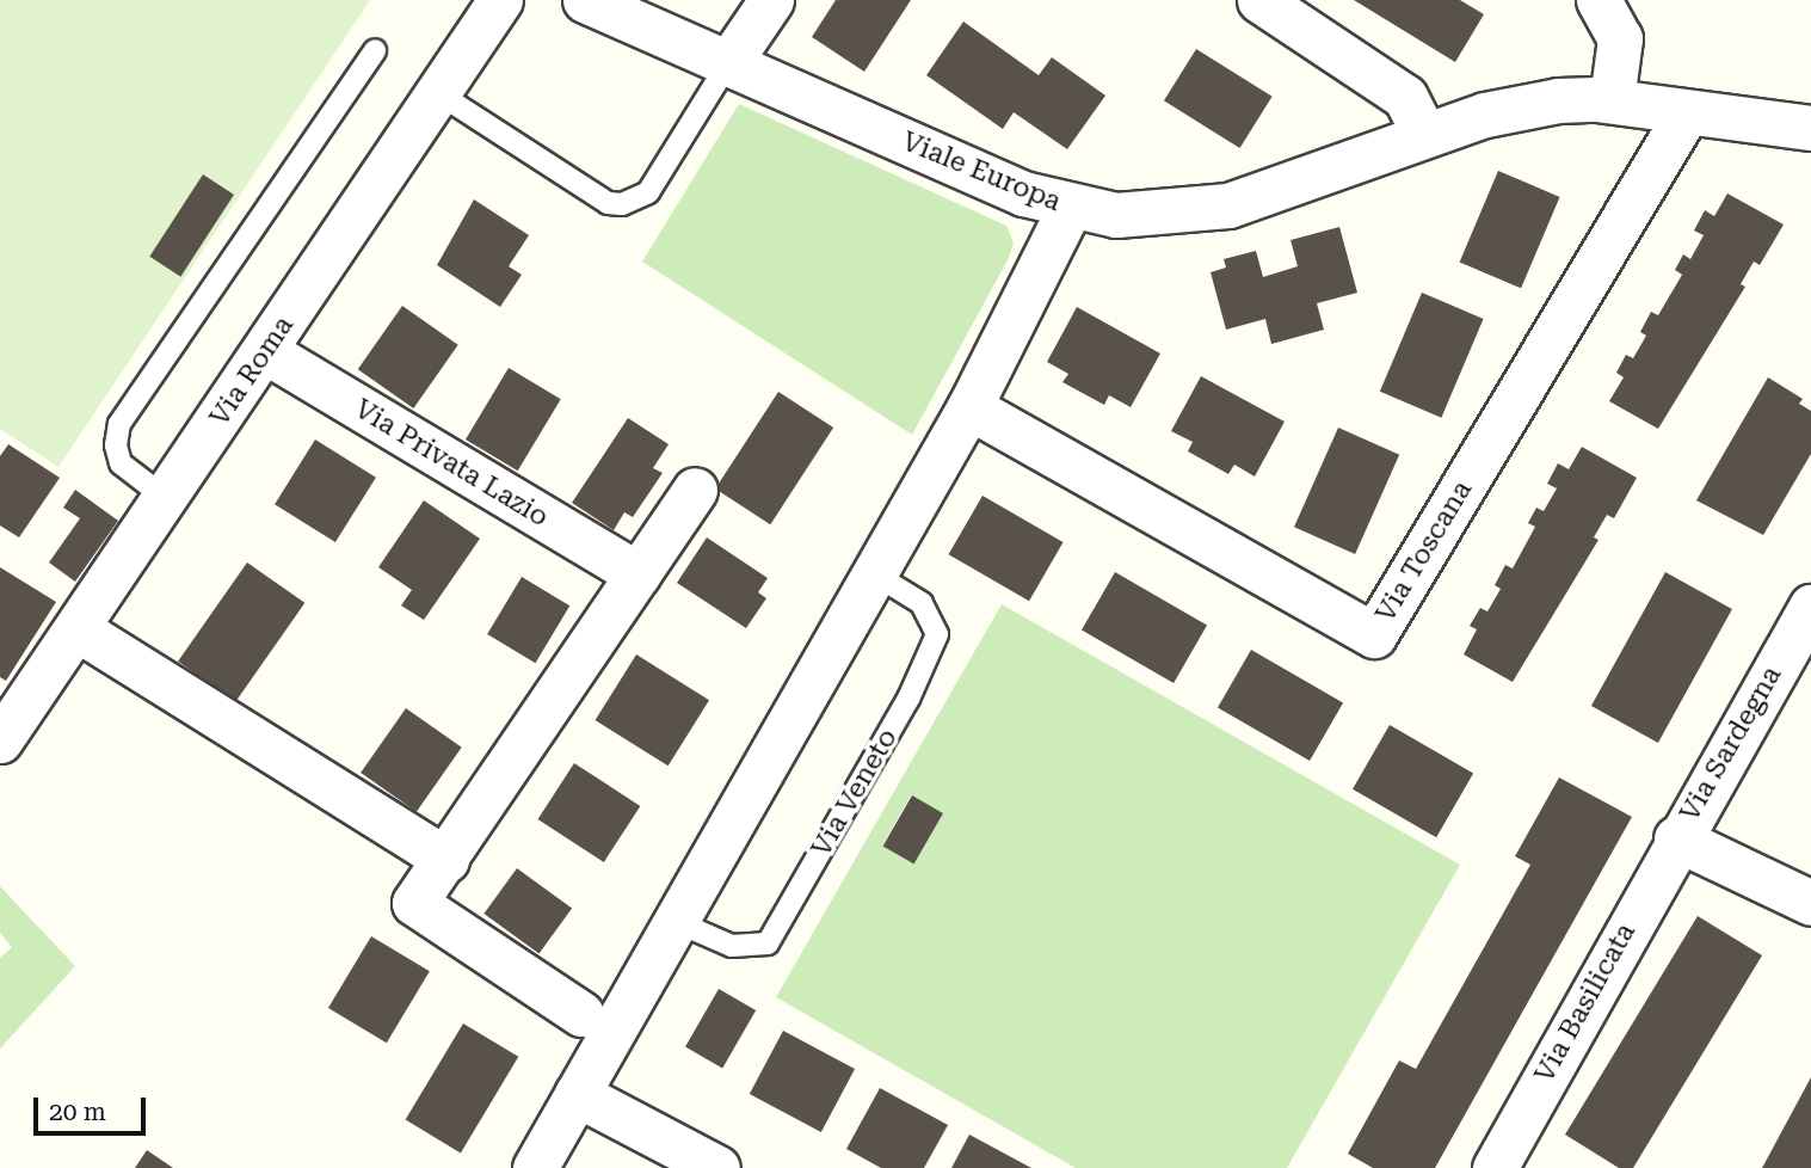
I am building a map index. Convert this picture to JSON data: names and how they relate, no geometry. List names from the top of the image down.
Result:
{
  "streets": {
    "street": [
      "Viale Europa",
      "Via Roma",
      "Via Privata Lazio",
      "Via Toscana",
      "Via Sardegna",
      "Via Basilicata"
    ],
    "lane": ["Via Veneto"]
  },
  "crossings": [
    ["Viale Europa", "Via Toscana"],
    ["Via Roma", "Via Privata Lazio"],
    ["Via Sardegna", "Via Basilicata"]
  ],
  "scale_bar": "20 m"
}
